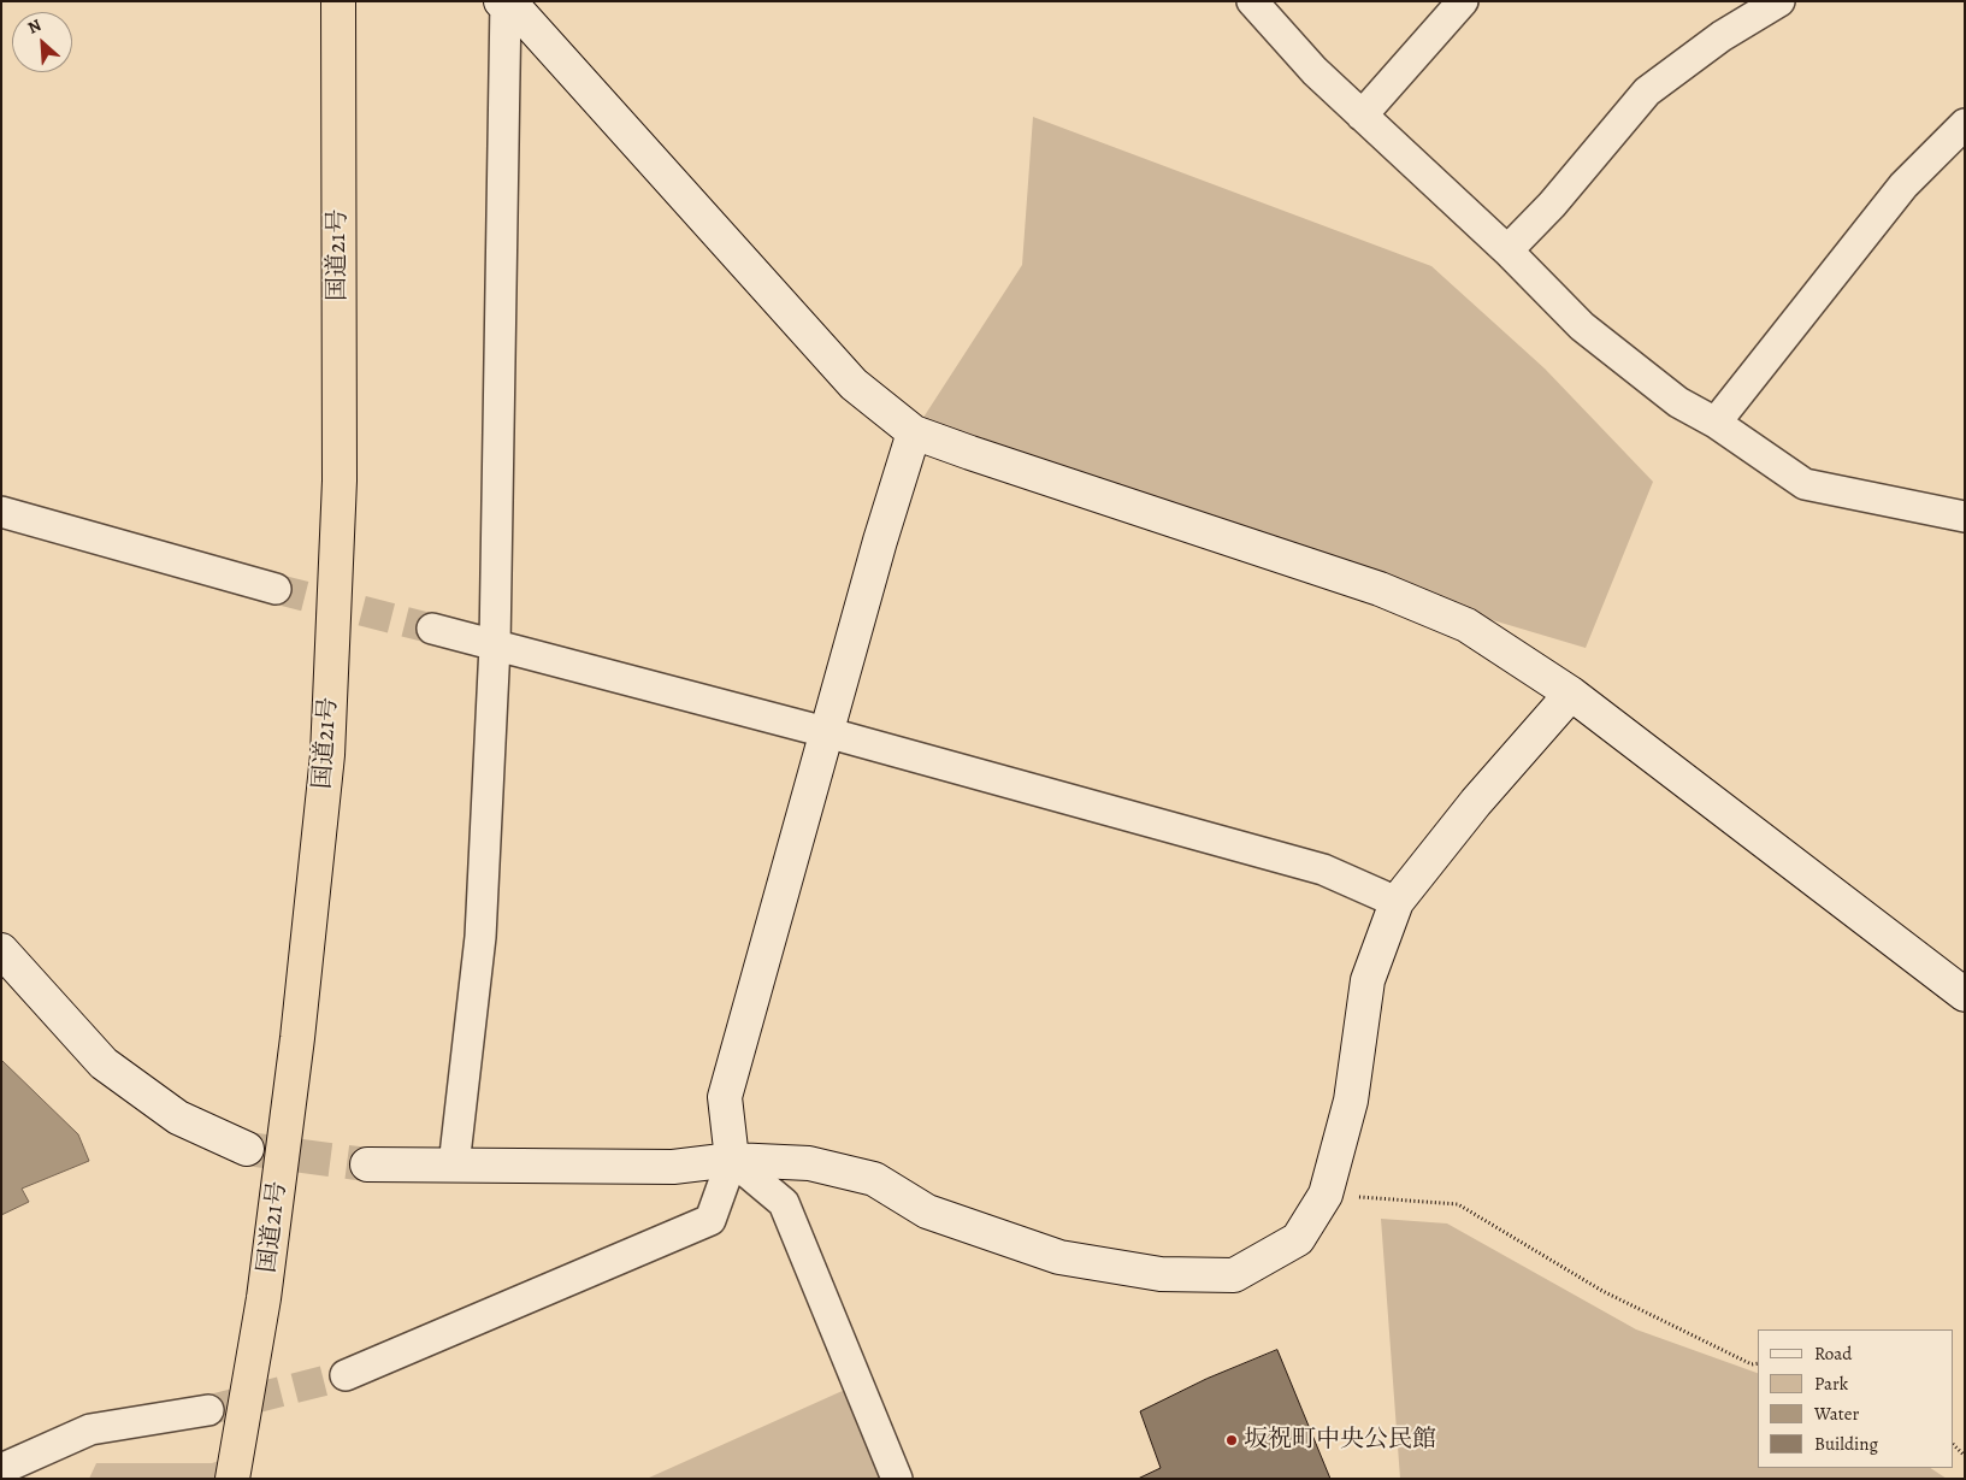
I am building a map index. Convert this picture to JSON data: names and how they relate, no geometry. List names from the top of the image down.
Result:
{
  "streets": {
    "highway": ["国道21号"]
  },
  "places": ["坂祝町中央公民館"],
  "legend": [
    "Road",
    "Park",
    "Water",
    "Building"
  ],
  "north": "top left"
}
